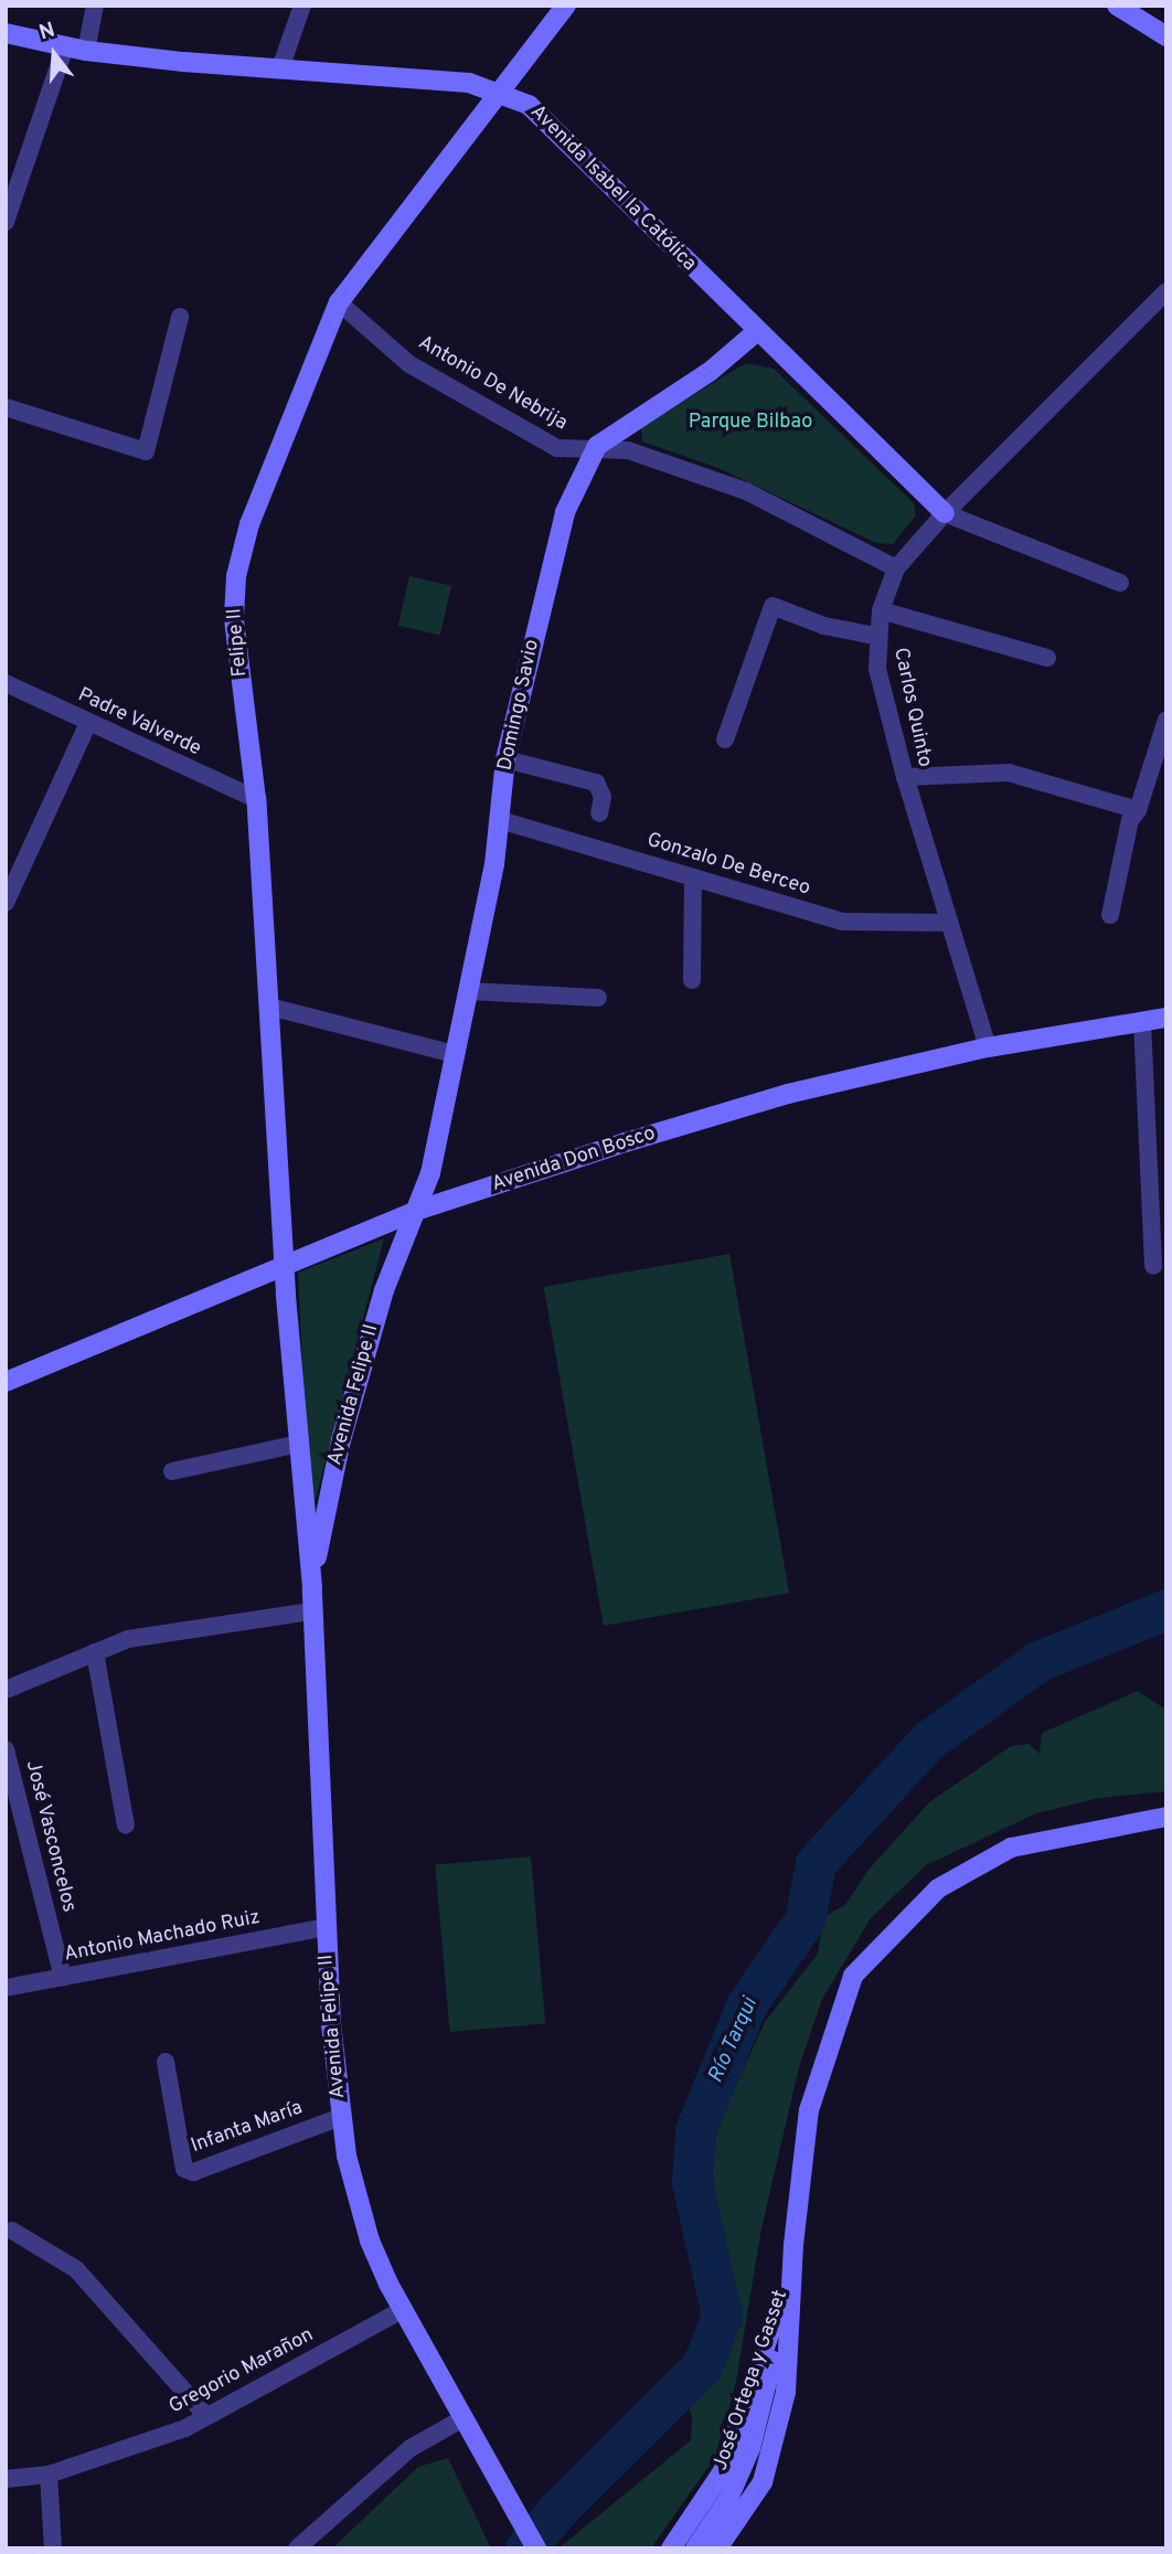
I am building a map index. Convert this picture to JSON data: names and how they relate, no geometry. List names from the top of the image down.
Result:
{
  "streets": {
    "street": [
      "Avenida Isabel la Católica",
      "Antonio De Nebrija",
      "Felipe II",
      "Domingo Savio",
      "Carlos Quinto",
      "Padre Valverde",
      "Gonzalo De Berceo",
      "Avenida Don Bosco",
      "Avenida Felipe II",
      "José Vasconcelos",
      "Antonio Machado Ruiz",
      "Infanta María",
      "Gregorio Marañon",
      "José Ortega y Gasset"
    ]
  },
  "crossings": [
    ["Avenida Isabel la Católica", "Felipe II"],
    ["Avenida Isabel la Católica", "Carlos Quinto"],
    ["Antonio De Nebrija", "Felipe II"],
    ["Antonio De Nebrija", "Domingo Savio"],
    ["Antonio De Nebrija", "Carlos Quinto"],
    ["Felipe II", "Padre Valverde"],
    ["Felipe II", "Avenida Don Bosco"],
    ["Felipe II", "Avenida Felipe II"],
    ["Domingo Savio", "Gonzalo De Berceo"],
    ["Domingo Savio", "Avenida Don Bosco"],
    ["Domingo Savio", "Avenida Felipe II"],
    ["Carlos Quinto", "Gonzalo De Berceo"],
    ["Carlos Quinto", "Avenida Don Bosco"],
    ["Avenida Don Bosco", "Avenida Felipe II"],
    ["Avenida Felipe II", "Antonio Machado Ruiz"],
    ["Avenida Felipe II", "Infanta María"],
    ["Avenida Felipe II", "Gregorio Marañon"],
    ["José Vasconcelos", "Antonio Machado Ruiz"]
  ],
  "water": ["Río Tarqui"],
  "parks": ["Parque Bilbao"],
  "north": "top"
}
